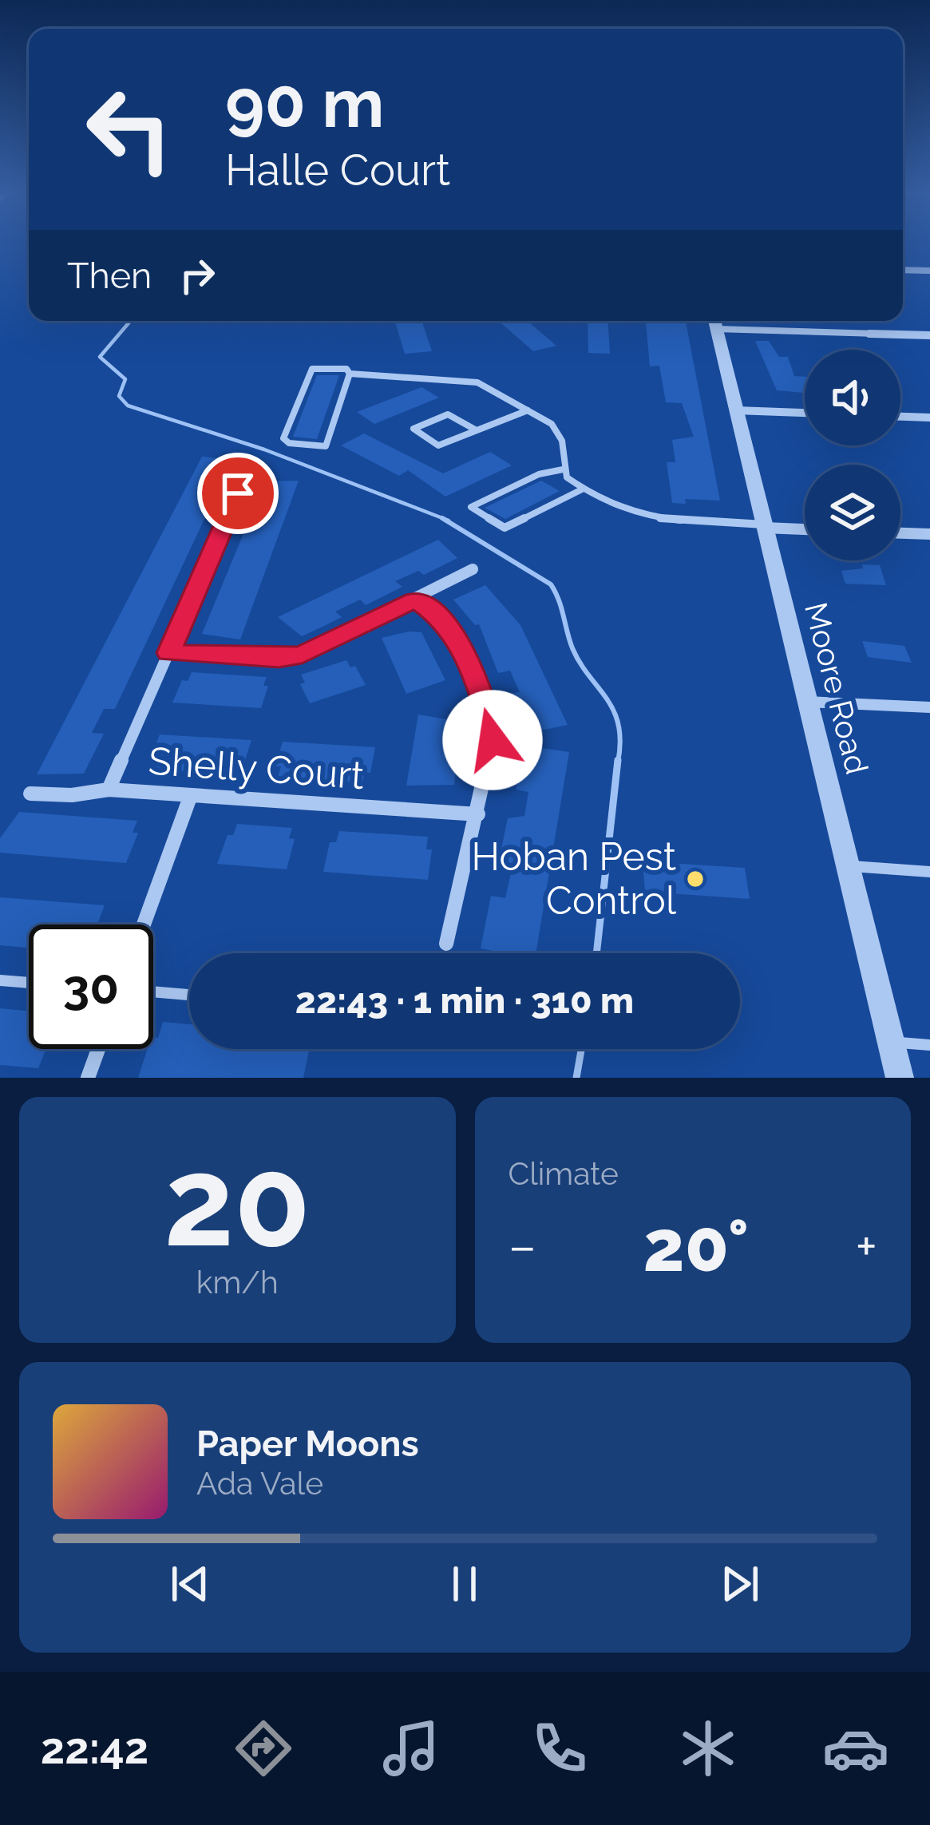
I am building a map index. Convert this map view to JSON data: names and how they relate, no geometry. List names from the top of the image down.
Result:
{
  "streets": {
    "street": ["Moore Road", "Shelly Court"]
  },
  "places": ["Hoban Pest Control"],
  "page": {
    "turn": ["90 m", "Halle Court"],
    "then": "Then",
    "limit": "30",
    "trip": "22:43 · 1 min · 310 m",
    "tile": [
      ["20", "km/h"],
      "Climate"
    ],
    "heat": ["−", "20°", "+"],
    "song": ["Paper Moons", "Ada Vale"],
    "tabs": "22:42"
  }
}
